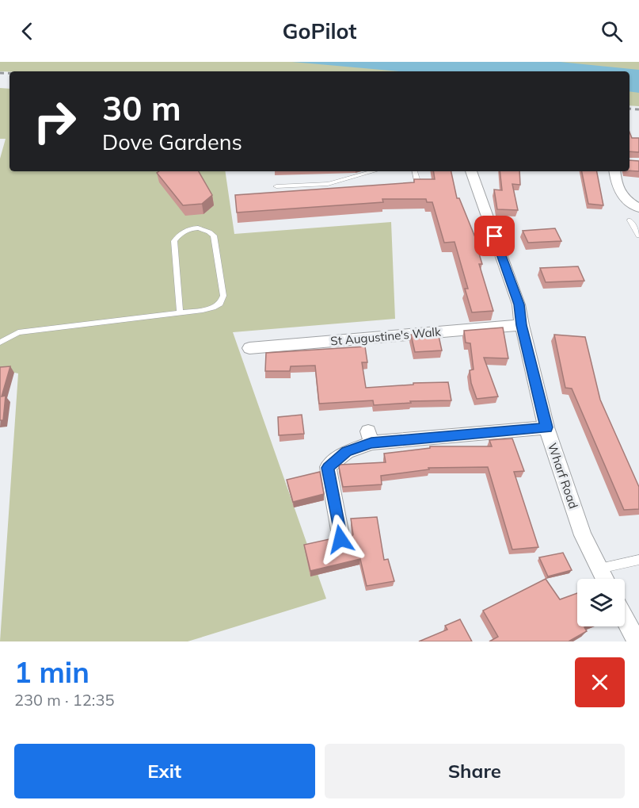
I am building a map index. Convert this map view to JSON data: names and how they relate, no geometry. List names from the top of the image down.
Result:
{
  "streets": {
    "street": ["St Augustine's Walk", "Wharf Road"]
  },
  "crossings": [
    ["St Augustine's Walk", "Wharf Road"]
  ],
  "page": {
    "header": "GoPilot",
    "turn": ["30 m", "Dove Gardens"],
    "heading": ["1 min", "230 m · 12:35"],
    "buttons": ["Exit", "Share"]
  }
}
